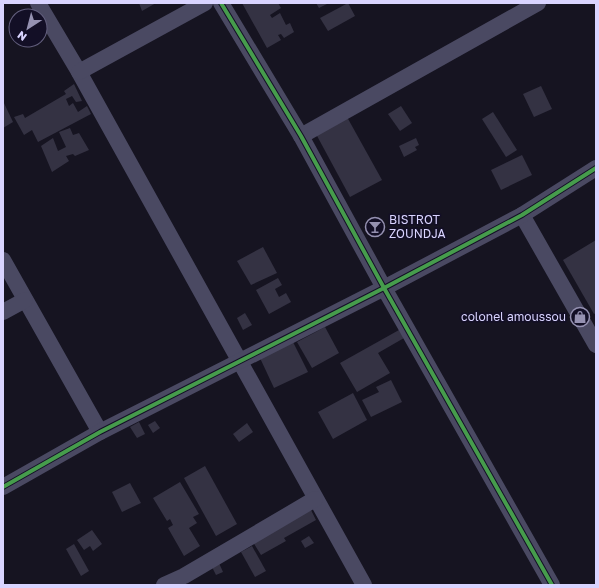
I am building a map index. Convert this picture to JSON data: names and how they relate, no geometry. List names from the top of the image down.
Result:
{
  "places": {
    "bar": ["BISTROT ZOUNDJA"],
    "shop": ["colonel amoussou"]
  },
  "north": "bottom left"
}
